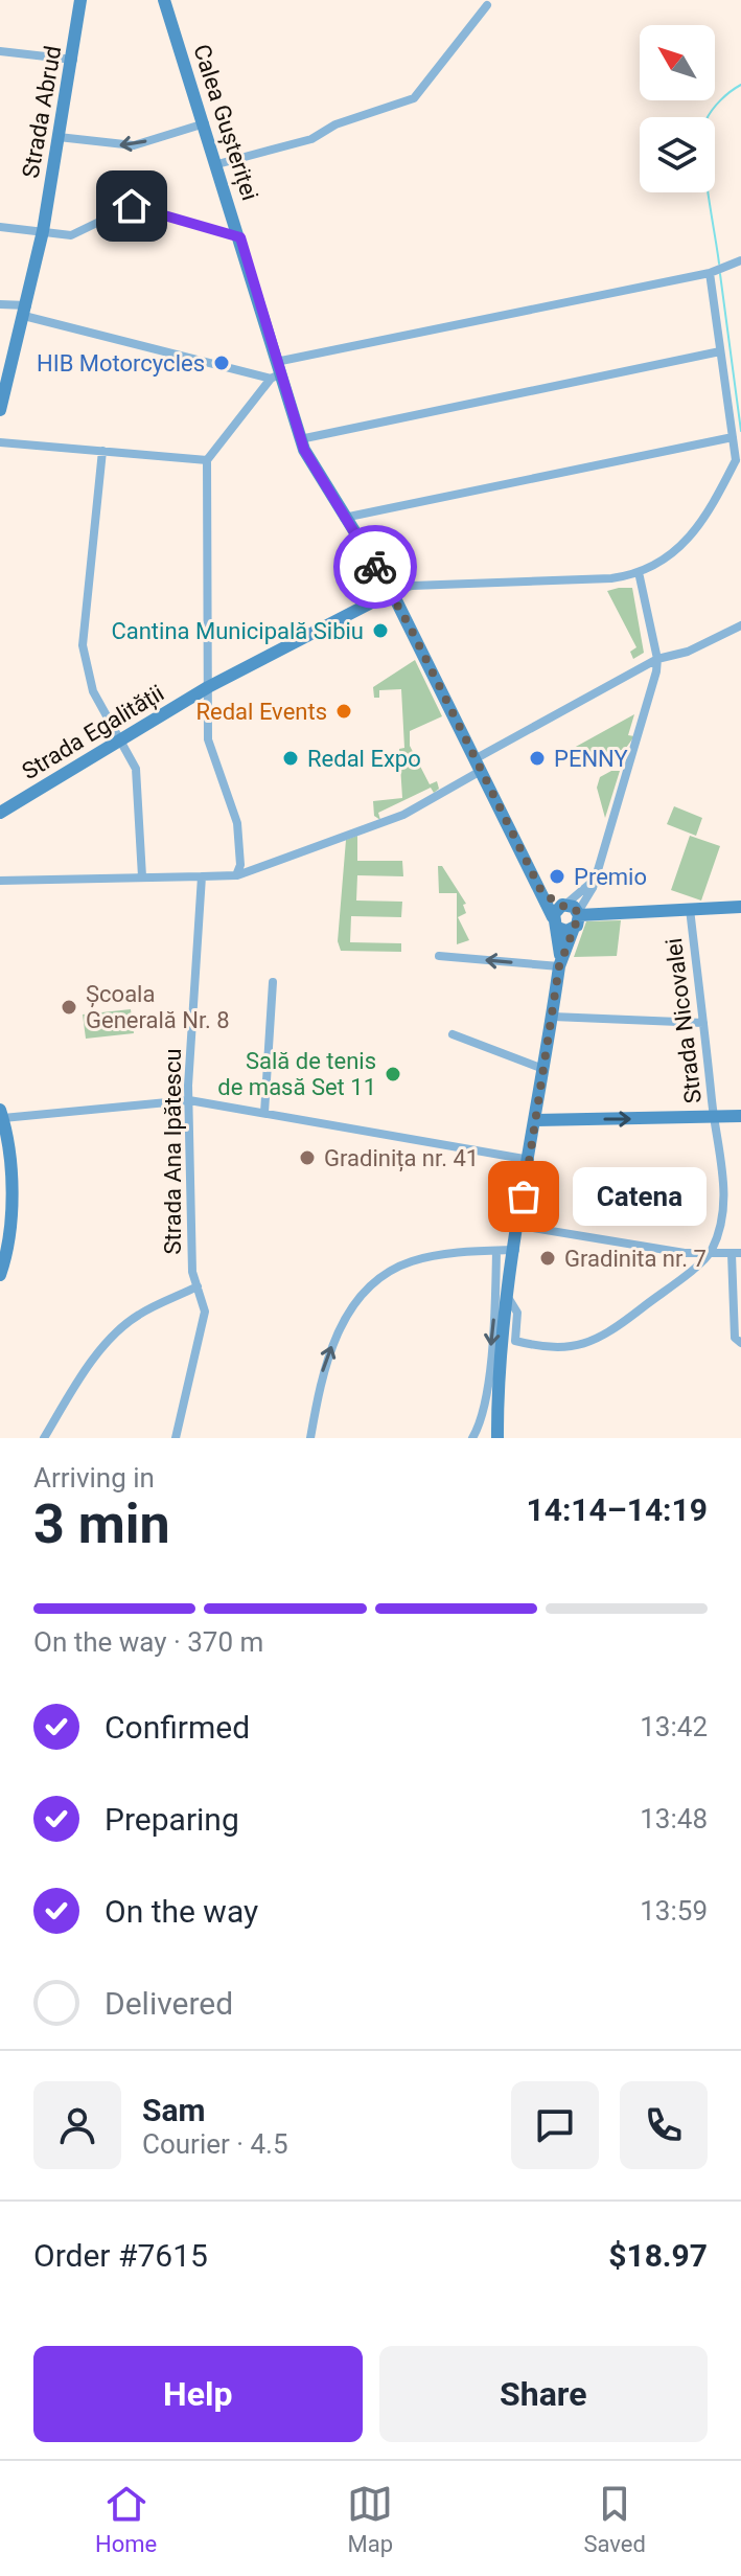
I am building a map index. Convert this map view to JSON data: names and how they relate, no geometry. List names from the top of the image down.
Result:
{
  "streets": {
    "main road": ["Strada Abrud", "Calea Gușteriței", "Strada Egalității"],
    "street": ["Strada Nicovalei", "Strada Ana Ipătescu"]
  },
  "crossings": [
    ["Calea Gușteriței", "Strada Egalității"]
  ],
  "places": [
    "HIB Motorcycles",
    "Cantina Municipală Sibiu",
    "Redal Events",
    "Redal Expo",
    "PENNY",
    "Premio",
    "Școala Generală Nr. 8",
    "Sală de tenis de masă Set 11",
    "Gradinița nr. 41",
    "Catena",
    "Gradinita nr. 7"
  ],
  "north": "top left",
  "page": {
    "bubble": "Catena",
    "heading": ["3 min", "Arriving in", "14:14–14:19"],
    "panel": [
      "Sam",
      "Courier · 4.5",
      "Order #7615",
      "$18.97"
    ],
    "bar": "On the way · 370 m",
    "list": [
      ["Confirmed", "13:42"],
      ["Preparing", "13:48"],
      ["On the way", "13:59"],
      "Delivered"
    ],
    "buttons": ["Help", "Share"],
    "tabs": ["Home", "Map", "Saved"]
  }
}
